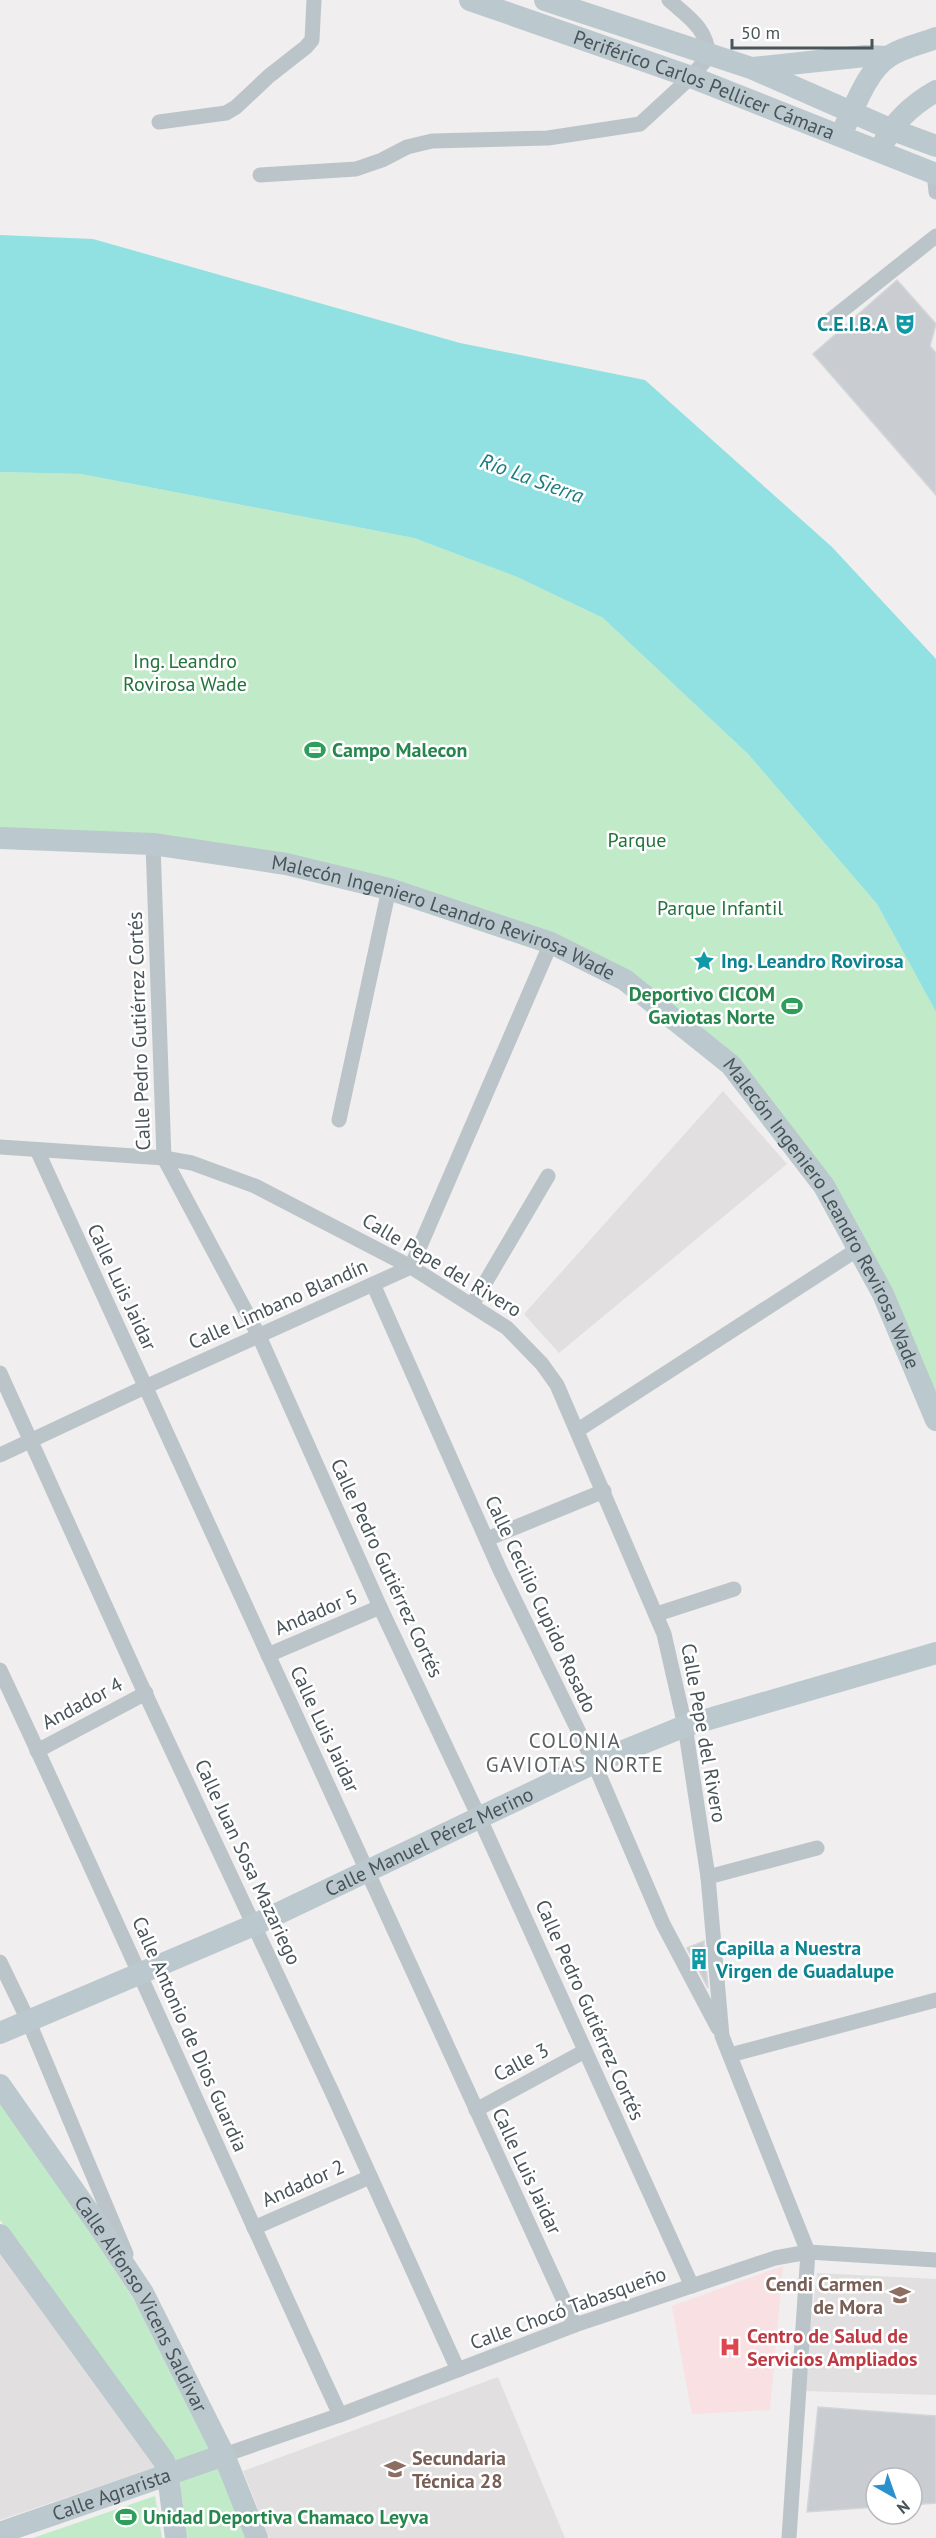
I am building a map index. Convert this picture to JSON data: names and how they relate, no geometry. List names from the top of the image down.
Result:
{
  "streets": {
    "main road": [
      "Periférico Carlos Pellicer Cámara",
      "Malecón Ingeniero Leandro Revirosa Wade",
      "Calle Manuel Pérez Merino",
      "Calle Alfonso Vicens Saldivar",
      "Calle Agrarista"
    ],
    "street": [
      "Calle Pedro Gutiérrez Cortés",
      "Calle Pepe del Rivero",
      "Calle Luis Jaidar",
      "Calle Limbano Blandín",
      "Calle Cecilio Cupido Rosado",
      "Andador 5",
      "Andador 4",
      "Calle Juan Sosa Mazariego",
      "Calle Antonio de Dios Guardia",
      "Calle 3",
      "Andador 2",
      "Calle Chocó Tabasqueño"
    ]
  },
  "crossings": [
    ["Malecón Ingeniero Leandro Revirosa Wade", "Calle Pedro Gutiérrez Cortés"],
    ["Calle Pedro Gutiérrez Cortés", "Calle Pepe del Rivero"],
    ["Calle Pedro Gutiérrez Cortés", "Calle Limbano Blandín"],
    ["Calle Pedro Gutiérrez Cortés", "Andador 5"],
    ["Calle Pedro Gutiérrez Cortés", "Calle Manuel Pérez Merino"],
    ["Calle Pedro Gutiérrez Cortés", "Calle 3"],
    ["Calle Pedro Gutiérrez Cortés", "Calle Chocó Tabasqueño"],
    ["Calle Pepe del Rivero", "Calle Luis Jaidar"],
    ["Calle Pepe del Rivero", "Calle Limbano Blandín"],
    ["Calle Pepe del Rivero", "Calle Cecilio Cupido Rosado"],
    ["Calle Pepe del Rivero", "Calle Manuel Pérez Merino"],
    ["Calle Pepe del Rivero", "Calle Chocó Tabasqueño"],
    ["Calle Luis Jaidar", "Calle Limbano Blandín"],
    ["Calle Luis Jaidar", "Andador 5"],
    ["Calle Luis Jaidar", "Calle Manuel Pérez Merino"],
    ["Calle Luis Jaidar", "Calle 3"],
    ["Calle Luis Jaidar", "Calle Chocó Tabasqueño"],
    ["Calle Limbano Blandín", "Calle Cecilio Cupido Rosado"],
    ["Calle Limbano Blandín", "Calle Juan Sosa Mazariego"],
    ["Calle Cecilio Cupido Rosado", "Calle Manuel Pérez Merino"],
    ["Andador 4", "Calle Juan Sosa Mazariego"],
    ["Andador 4", "Calle Antonio de Dios Guardia"],
    ["Calle Manuel Pérez Merino", "Calle Juan Sosa Mazariego"],
    ["Calle Manuel Pérez Merino", "Calle Antonio de Dios Guardia"],
    ["Calle Juan Sosa Mazariego", "Andador 2"],
    ["Calle Juan Sosa Mazariego", "Calle Chocó Tabasqueño"],
    ["Calle Antonio de Dios Guardia", "Andador 2"],
    ["Calle Antonio de Dios Guardia", "Calle Chocó Tabasqueño"],
    ["Calle Alfonso Vicens Saldivar", "Calle Chocó Tabasqueño"],
    ["Calle Alfonso Vicens Saldivar", "Calle Agrarista"],
    ["Calle Chocó Tabasqueño", "Calle Agrarista"]
  ],
  "districts": ["COLONIA GAVIOTAS NORTE"],
  "water": ["Río La Sierra"],
  "parks": ["Ing. Leandro Rovirosa Wade", "Parque", "Parque Infantil"],
  "places": {
    "theatre": ["C.E.I.B.A"],
    "sports": ["Campo Malecon", "Deportivo CICOM Gaviotas Norte", "Unidad Deportiva Chamaco Leyva"],
    "place": ["Ing. Leandro Rovirosa"],
    "building": ["Capilla a Nuestra Virgen de Guadalupe"],
    "school or university": ["Cendi Carmen de Mora", "Secundaria Técnica 28"],
    "hospital": ["Centro de Salud de Servicios Ampliados"]
  },
  "scale_bar": "50 m",
  "north": "bottom right"
}
